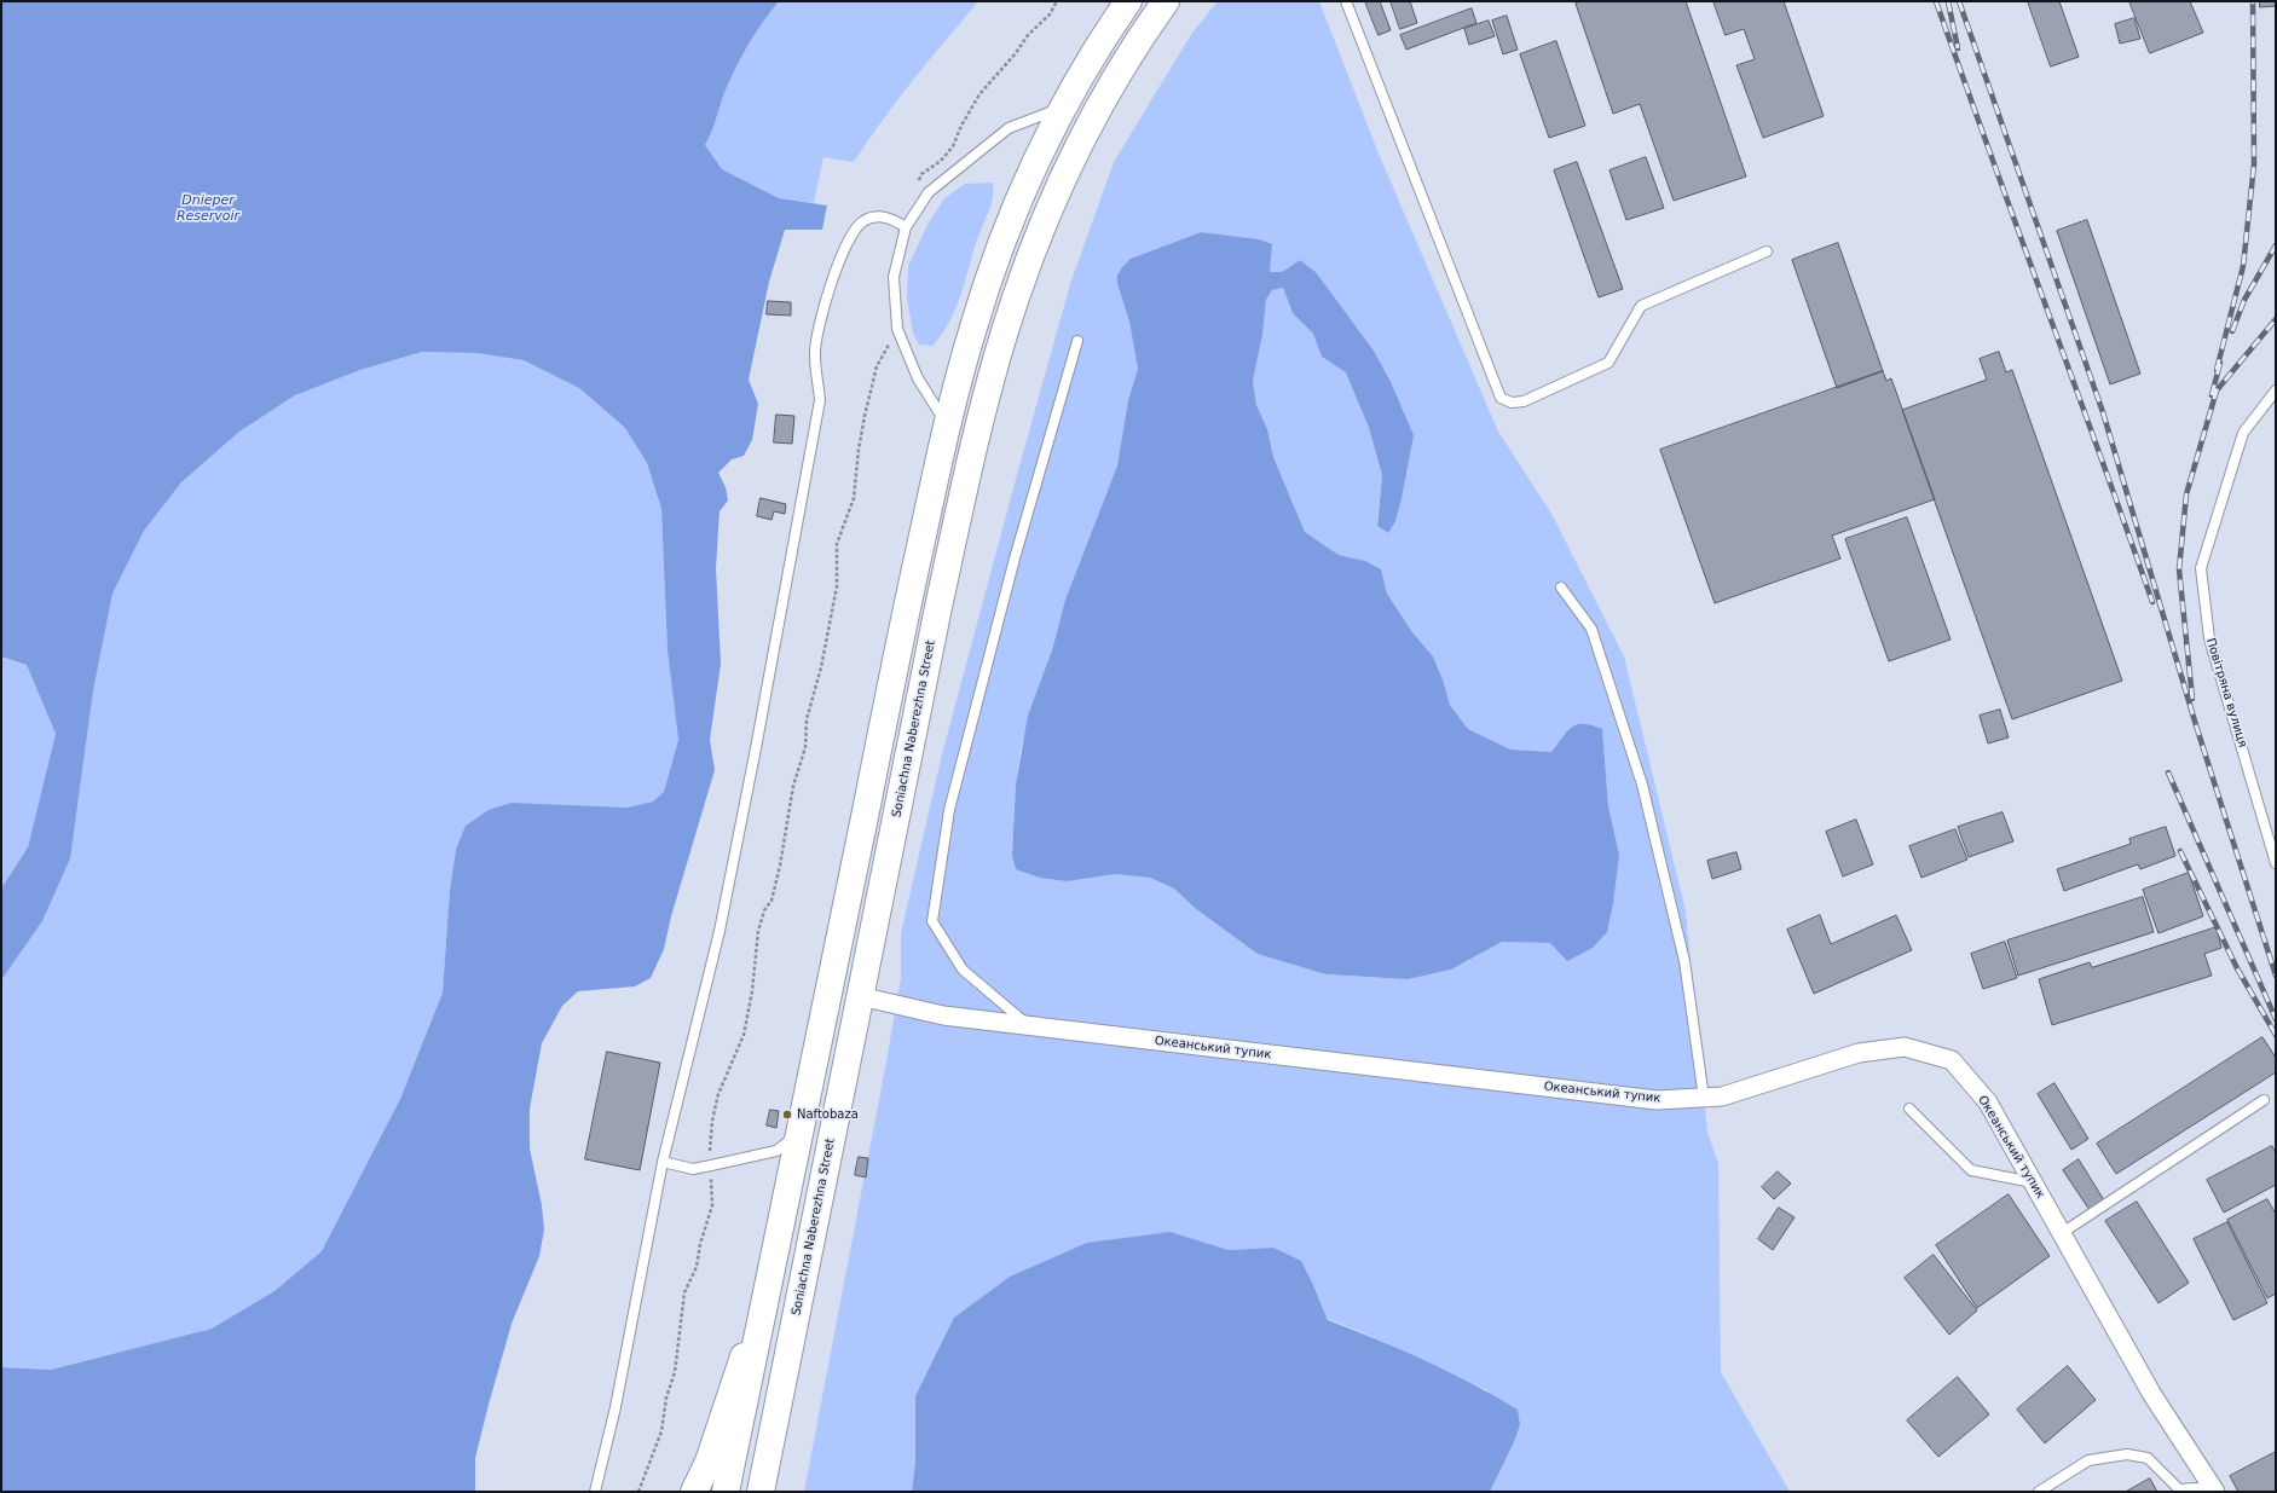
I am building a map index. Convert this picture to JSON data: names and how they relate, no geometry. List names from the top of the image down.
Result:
{
  "streets": {
    "main road": ["Soniachna Naberezhna Street"],
    "street": ["Океанський тупик"],
    "lane": ["Повітряна вулиця"]
  },
  "crossings": [
    ["Soniachna Naberezhna Street", "Океанський тупик"]
  ],
  "water": ["Dnieper Reservoir"],
  "places": ["Naftobaza"]
}
